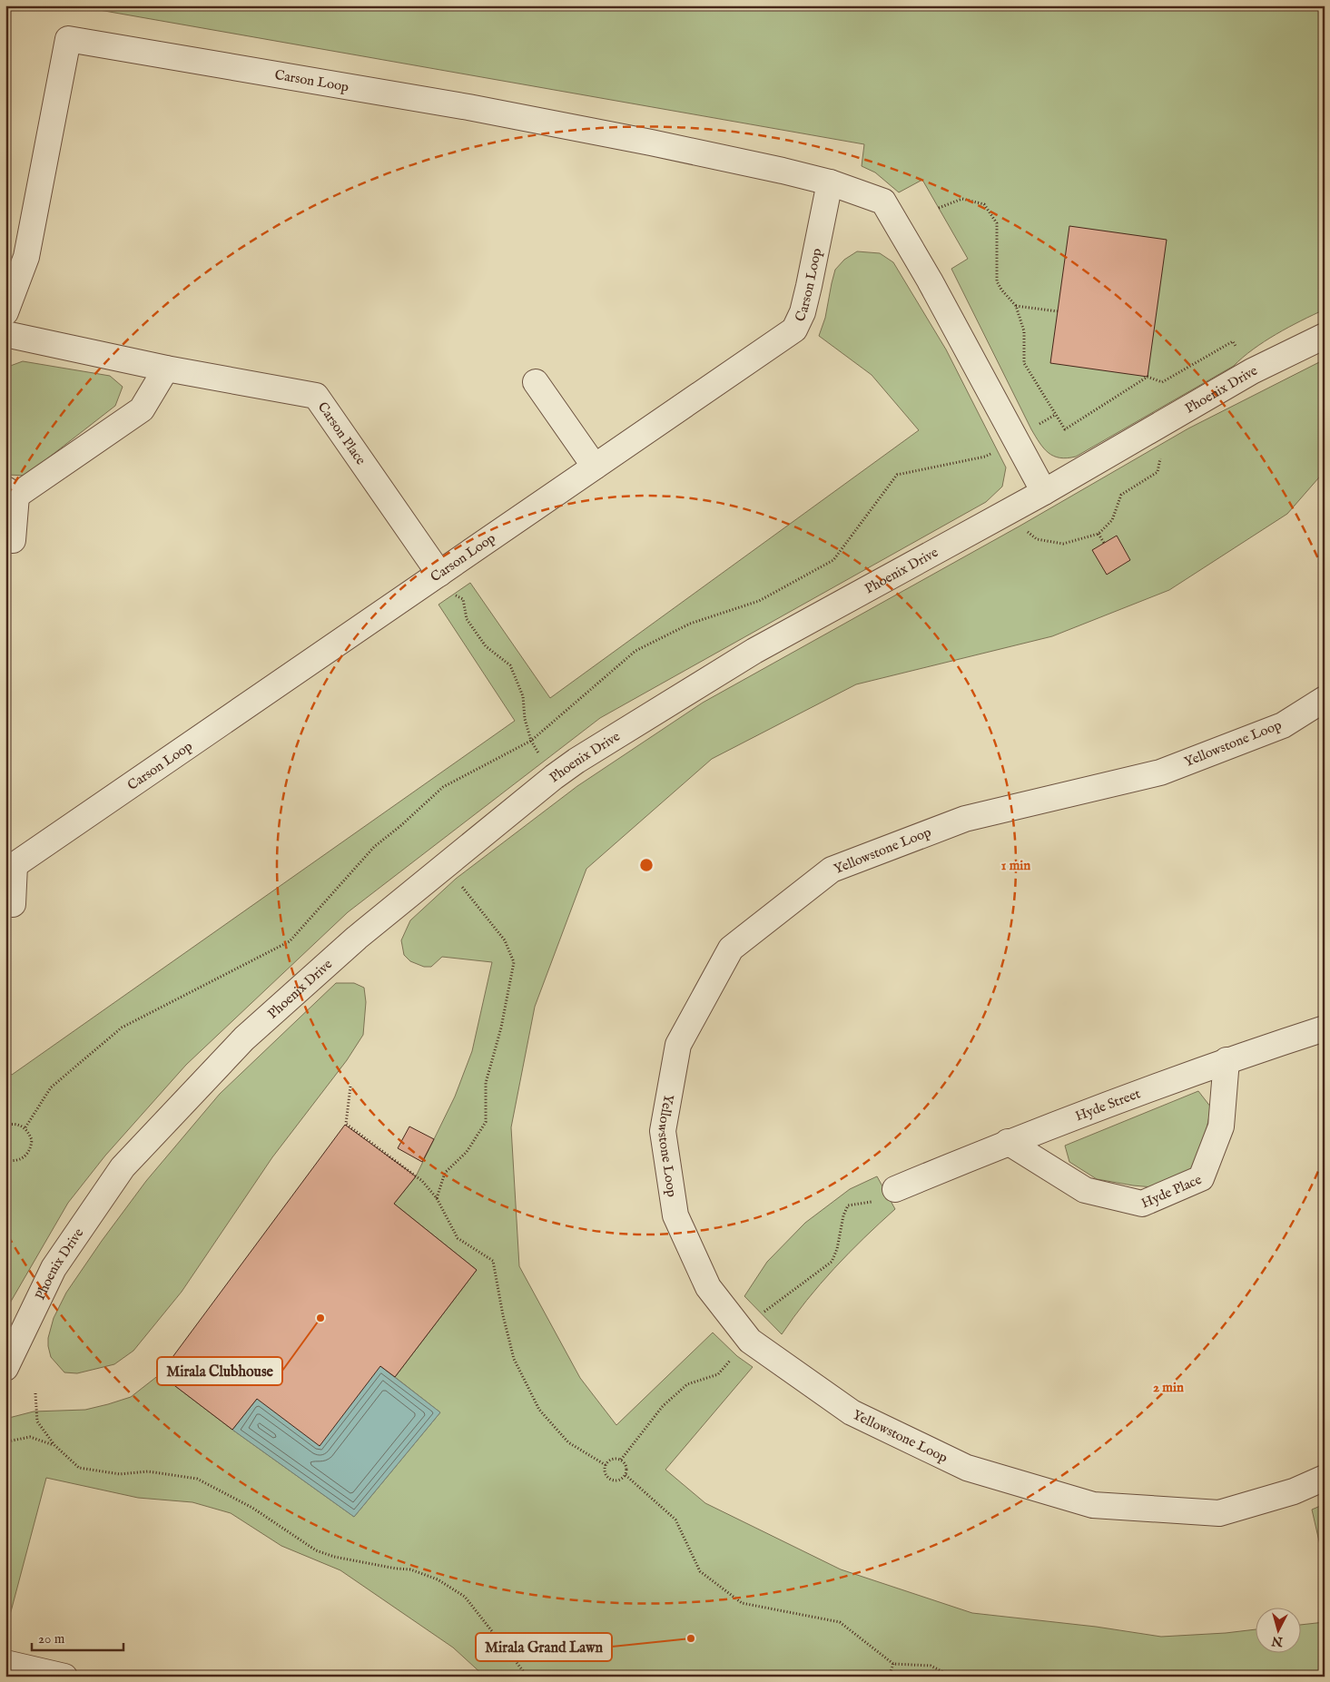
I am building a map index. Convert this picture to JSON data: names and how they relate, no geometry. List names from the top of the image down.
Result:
{
  "streets": {
    "street": [
      "Carson Loop",
      "Phoenix Drive",
      "Carson Place",
      "Yellowstone Loop",
      "Hyde Street",
      "Hyde Place"
    ]
  },
  "crossings": [
    ["Carson Loop", "Phoenix Drive"],
    ["Carson Loop", "Carson Place"],
    ["Hyde Street", "Hyde Place"]
  ],
  "places": ["Mirala Clubhouse", "Mirala Grand Lawn"],
  "scale_bar": "20 m",
  "north": "bottom",
  "rings": ["1 min", "2 min"]
}
